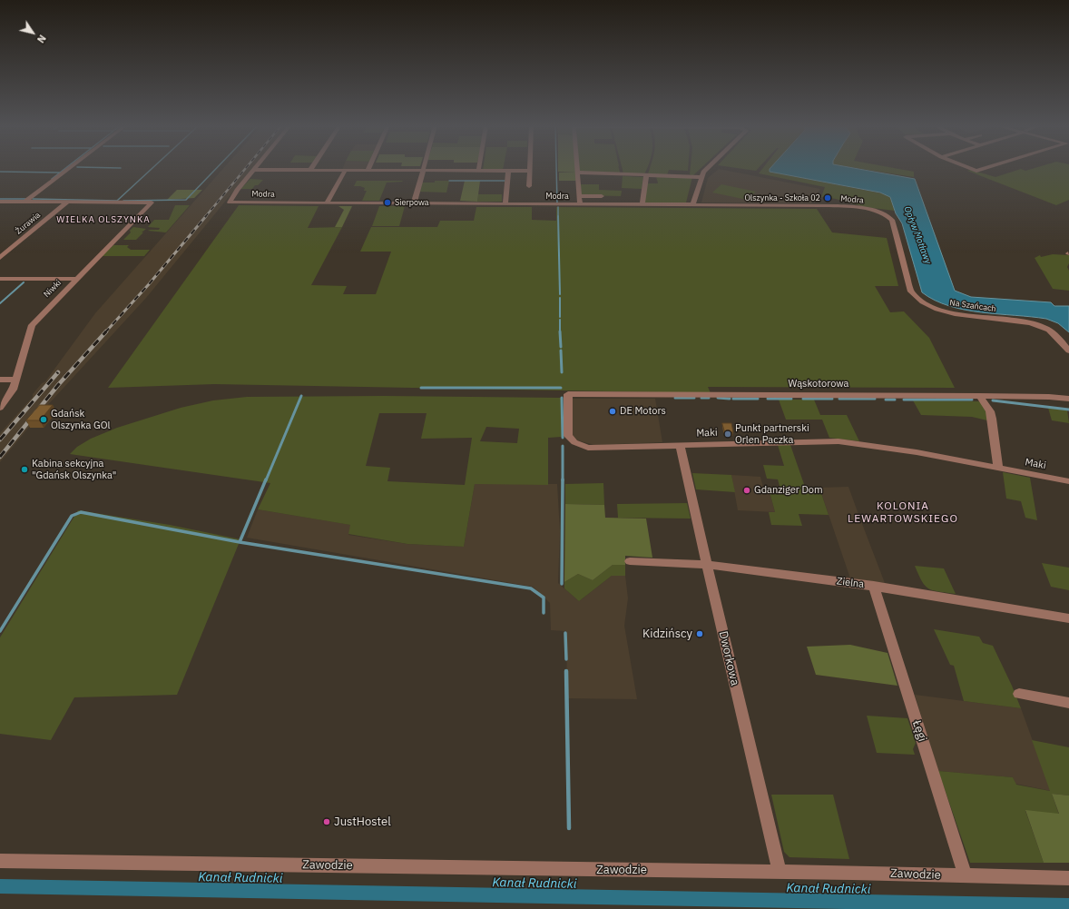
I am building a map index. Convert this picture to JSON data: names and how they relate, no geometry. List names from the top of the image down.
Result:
{
  "streets": {
    "street": [
      "Modra",
      "Żurawia",
      "Niwki",
      "Na Szańcach",
      "Wąskotorowa",
      "Maki",
      "Zielna",
      "Dworkowa",
      "Łęgi",
      "Zawodzie"
    ]
  },
  "crossings": [
    ["Modra", "Na Szańcach"],
    ["Żurawia", "Niwki"],
    ["Wąskotorowa", "Maki"],
    ["Maki", "Dworkowa"],
    ["Zielna", "Dworkowa"],
    ["Zielna", "Łęgi"],
    ["Dworkowa", "Zawodzie"],
    ["Łęgi", "Zawodzie"]
  ],
  "districts": ["WIELKA OLSZYNKA", "KOLONIA LEWARTOWSKIEGO"],
  "water": ["Opływ Motławy", "Kanał Rudnicki"],
  "places": [
    "Olszynka - Szkoła 02",
    "Sierpowa",
    "DE Motors",
    "Gdańsk Olszynka GOl",
    "Punkt partnerski Orlen Paczka",
    "Kabina sekcyjna \"Gdańsk Olszynka\"",
    "Gdanziger Dom",
    "Kidzińscy",
    "JustHostel"
  ],
  "north": "bottom right"
}
